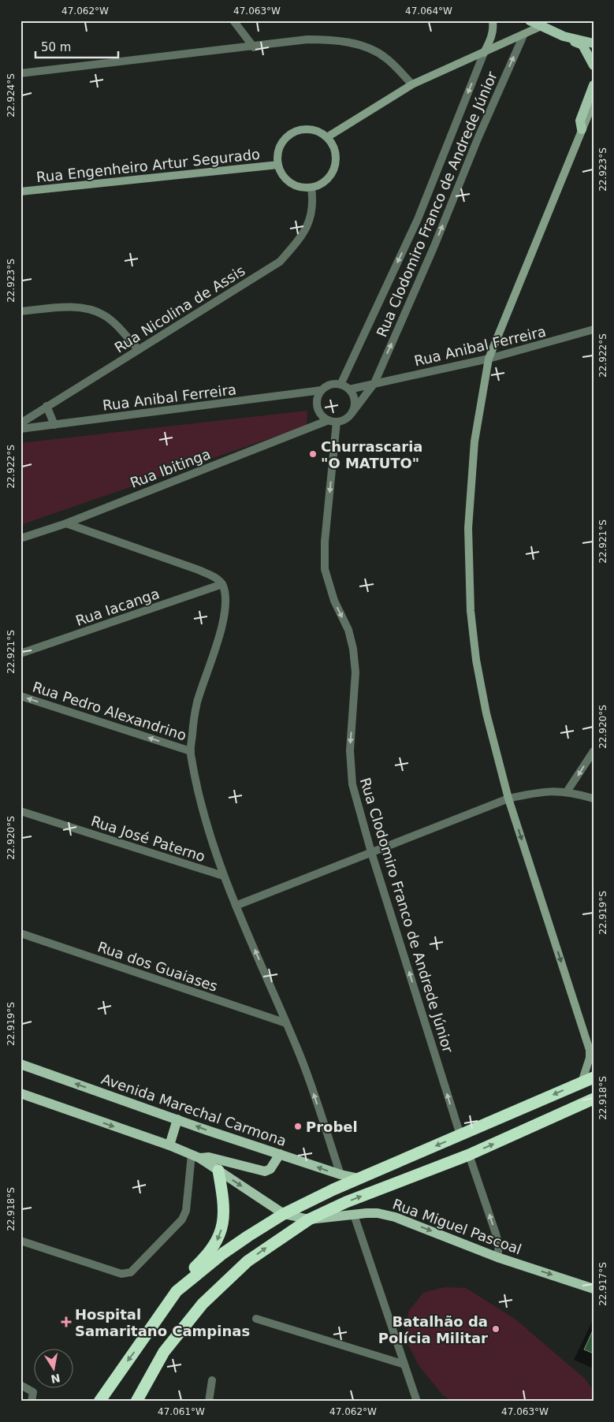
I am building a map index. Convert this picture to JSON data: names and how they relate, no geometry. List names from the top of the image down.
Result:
{
  "streets": {
    "main road": ["Avenida Marechal Carmona", "Rua Miguel Pascoal"],
    "street": [
      "Rua Engenheiro Artur Segurado",
      "Rua Clodomiro Franco de Andrede Júnior",
      "Rua Nicolina de Assis",
      "Rua Anibal Ferreira",
      "Rua Ibitinga",
      "Rua Iacanga",
      "Rua Pedro Alexandrino",
      "Rua José Paterno",
      "Rua dos Guaiases"
    ]
  },
  "crossings": [
    ["Rua Engenheiro Artur Segurado", "Rua Nicolina de Assis"],
    ["Rua Clodomiro Franco de Andrede Júnior", "Rua Anibal Ferreira"],
    ["Rua Clodomiro Franco de Andrede Júnior", "Rua Ibitinga"],
    ["Rua Anibal Ferreira", "Rua Ibitinga"]
  ],
  "one_way": ["Rua Pedro Alexandrino", "Rua Miguel Pascoal"],
  "places": {
    "other": ["Churrascaria \"O MATUTO\"", "Probel", "Batalhão da Polícia Militar"],
    "health": ["Hospital Samaritano Campinas"]
  },
  "scale_bar": "50 m",
  "north": "bottom",
  "coordinates": [
    "47.062°W",
    "47.063°W",
    "47.064°W",
    "22.924°S",
    "22.923°S",
    "22.922°S",
    "22.921°S",
    "22.920°S",
    "22.919°S",
    "22.918°S",
    "22.917°S",
    "47.061°W"
  ]
}
